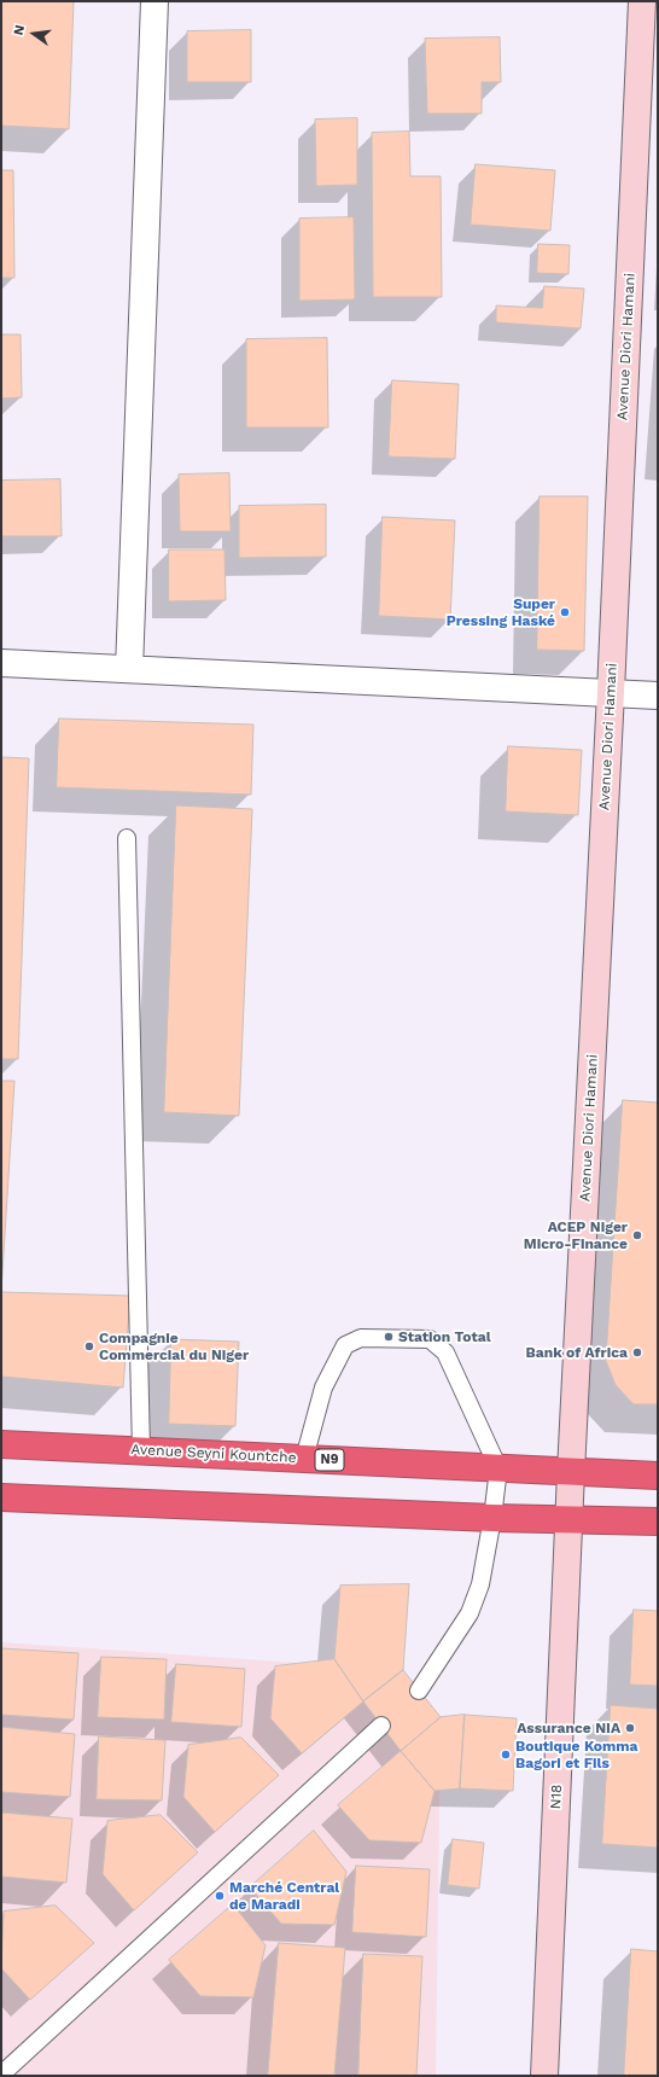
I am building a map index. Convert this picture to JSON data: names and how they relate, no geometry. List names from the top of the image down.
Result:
{
  "streets": {
    "highway": ["Avenue Seyni Kountche", "N9"],
    "main road": ["Avenue Diori Hamani", "N18"]
  },
  "crossings": [
    ["Avenue Diori Hamani", "Avenue Seyni Kountche"],
    ["Avenue Diori Hamani", "N18"]
  ],
  "places": [
    "Super Pressing Haské",
    "ACEP Niger Micro-Finance",
    "Station Total",
    "Compagnie Commercial du Niger",
    "Bank of Africa",
    "Assurance NIA",
    "Boutique Komma Bagori et Fils",
    "Marché Central de Maradi"
  ],
  "north": "left"
}
